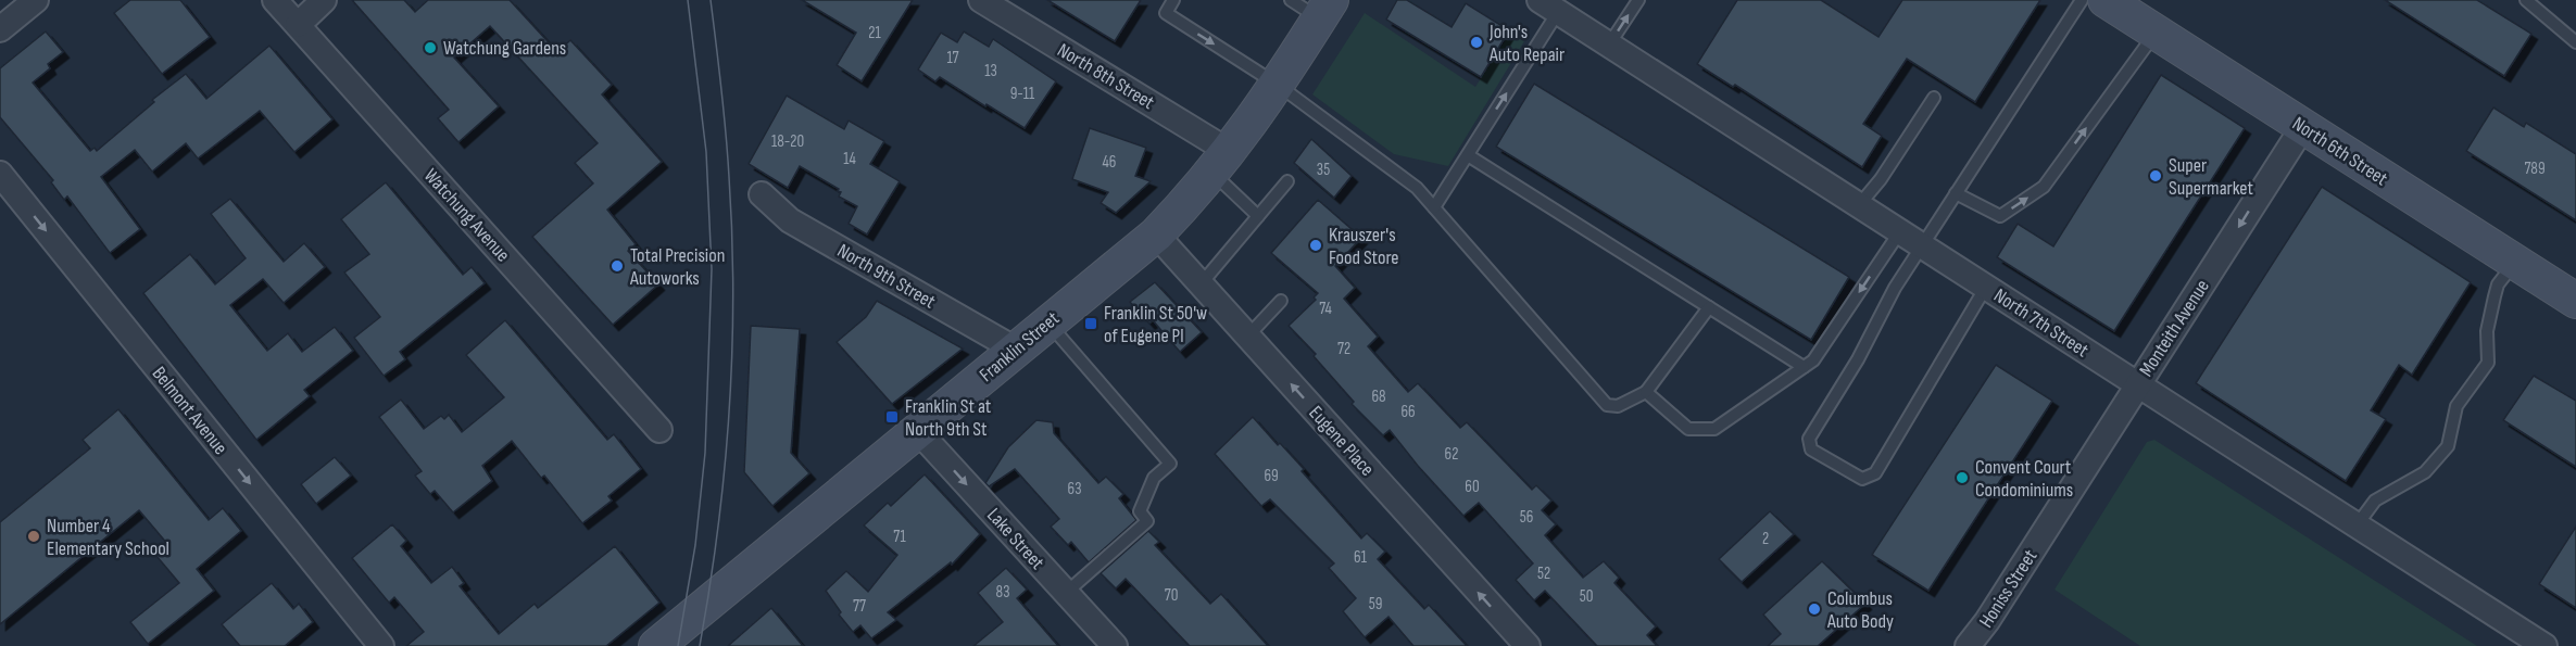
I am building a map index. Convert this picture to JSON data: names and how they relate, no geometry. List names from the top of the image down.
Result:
{
  "streets": {
    "main road": ["North 6th Street", "Franklin Street"],
    "street": [
      "North 8th Street",
      "Watchung Avenue",
      "North 9th Street",
      "North 7th Street",
      "Monteith Avenue",
      "Belmont Avenue",
      "Eugene Place",
      "Lake Street",
      "Honiss Street"
    ]
  },
  "crossings": [
    ["North 8th Street", "Franklin Street"],
    ["North 6th Street", "Monteith Avenue"],
    ["North 9th Street", "Franklin Street"],
    ["North 7th Street", "Monteith Avenue"],
    ["Monteith Avenue", "Honiss Street"],
    ["Franklin Street", "Eugene Place"],
    ["Franklin Street", "Lake Street"]
  ],
  "one_way": [
    "Monteith Avenue",
    "Belmont Avenue",
    "Eugene Place",
    "Lake Street"
  ],
  "places": {
    "other": [
      "John's Auto Repair",
      "Watchung Gardens",
      "Super Supermarket",
      "Krauszer's Food Store",
      "Total Precision Autoworks",
      "Convent Court Condominiums",
      "Number 4 Elementary School",
      "Columbus Auto Body"
    ],
    "transit": ["Franklin St 50'w of Eugene Pl", "Franklin St at North 9th St"]
  },
  "house_numbers": [
    "21",
    "17",
    "13",
    "9-11",
    "18-20",
    "14",
    "46",
    "789",
    "35",
    "74",
    "72",
    "68",
    "66",
    "62",
    "69",
    "60",
    "63",
    "56",
    "71",
    "2",
    "61",
    "52",
    "83",
    "70",
    "50",
    "59",
    "77"
  ]
}
